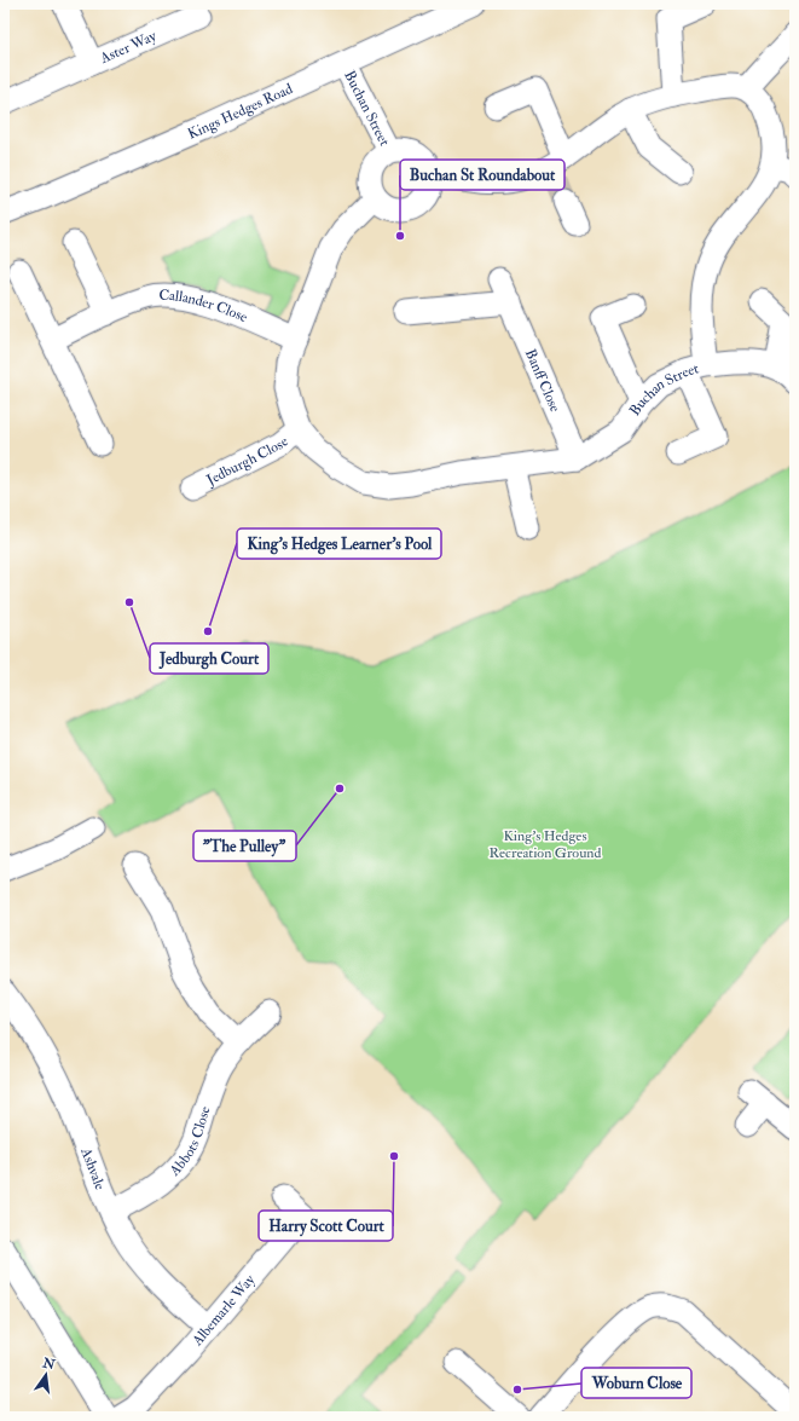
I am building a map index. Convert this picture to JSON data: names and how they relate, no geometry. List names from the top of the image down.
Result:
{
  "streets": {
    "street": [
      "Aster Way",
      "Buchan Street",
      "Kings Hedges Road",
      "Callander Close",
      "Banff Close",
      "Jedburgh Close",
      "Abbots Close",
      "Ashvale",
      "Albemarle Way"
    ]
  },
  "crossings": [
    ["Buchan Street", "Kings Hedges Road"],
    ["Buchan Street", "Callander Close"],
    ["Buchan Street", "Banff Close"],
    ["Buchan Street", "Jedburgh Close"],
    ["Abbots Close", "Ashvale"],
    ["Ashvale", "Albemarle Way"]
  ],
  "parks": ["King's Hedges Recreation Ground"],
  "places": [
    "Buchan St Roundabout",
    "Jedburgh Court",
    "King's Hedges Learner's Pool",
    "\"The Pulley\"",
    "Harry Scott Court",
    "Woburn Close"
  ],
  "north": "top"
}
